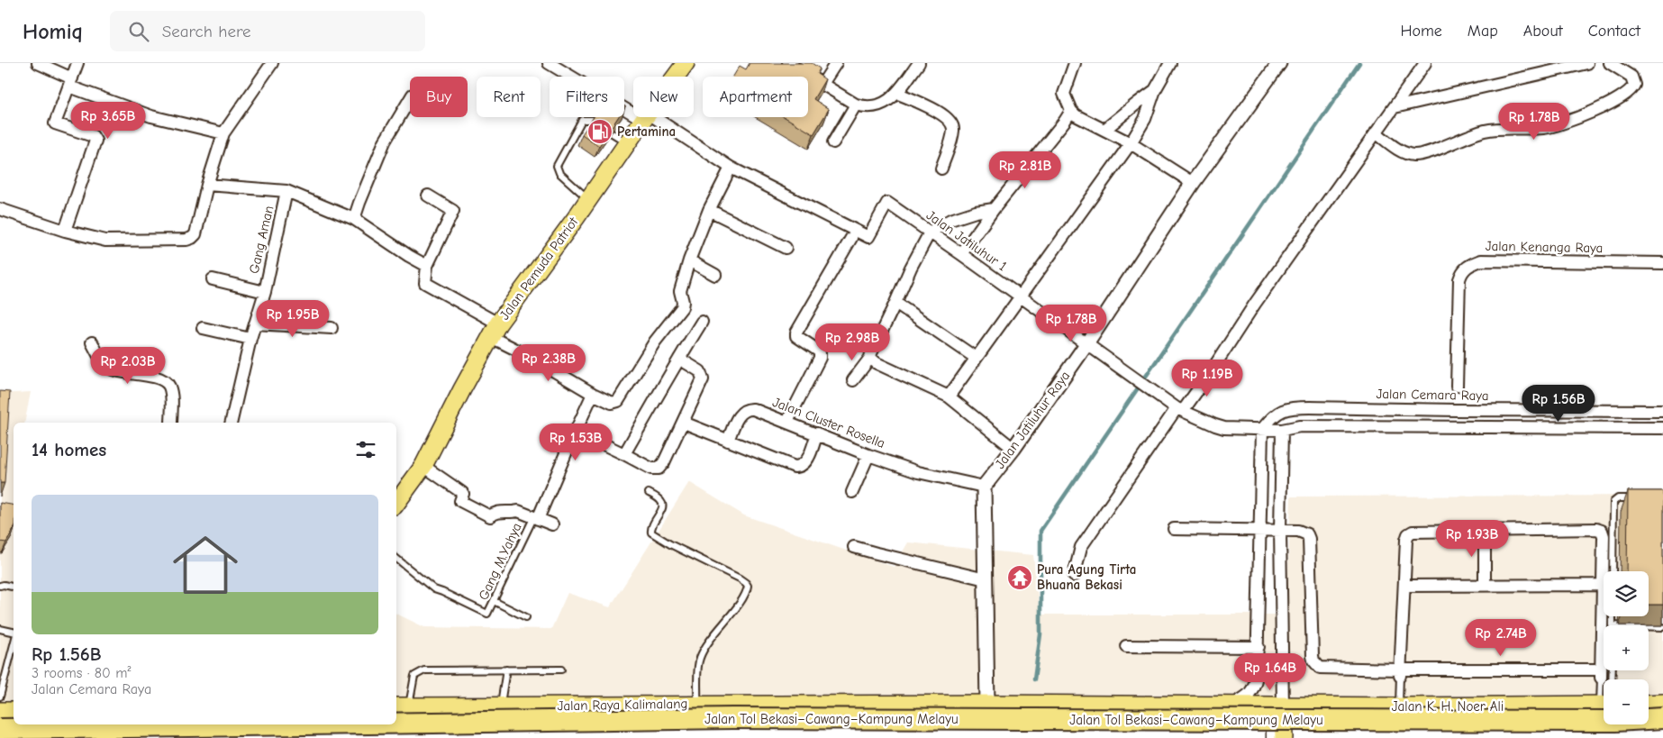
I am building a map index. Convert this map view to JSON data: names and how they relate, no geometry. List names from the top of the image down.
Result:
{
  "streets": {
    "highway": ["Jalan Tol Bekasi–Cawang–Kampung Melayu"],
    "main road": ["Jalan Pemuda Patriot", "Jalan Raya Kalimalang", "Jalan K. H. Noer Ali"],
    "street": [
      "Gang Aman",
      "Jalan Jatiluhur 1",
      "Jalan Kenanga Raya",
      "Jalan Cemara Raya",
      "Jalan Jatiluhur Raya",
      "Jalan Cluster Rosella"
    ],
    "lane": ["Gang M.Yahya"]
  },
  "crossings": [
    ["Jalan Jatiluhur 1", "Jalan Cemara Raya"],
    ["Jalan Jatiluhur 1", "Jalan Jatiluhur Raya"],
    ["Jalan Jatiluhur Raya", "Jalan Cluster Rosella"],
    ["Jalan Raya Kalimalang", "Jalan K. H. Noer Ali"]
  ],
  "places": {
    "fuel station": ["Pertamina"],
    "temple": ["Pura Agung Tirta Bhuana Bekasi"]
  },
  "page": {
    "header": "Homiq",
    "search": "Search here",
    "nav": [
      "Home",
      "Map",
      "About",
      "Contact"
    ],
    "chip": [
      "Buy",
      "Rent",
      "Filters",
      "New",
      "Apartment"
    ],
    "price": [
      "Rp 3.65B",
      "Rp 1.78B",
      "Rp 2.81B",
      "Rp 1.95B",
      "Rp 1.78B",
      "Rp 2.98B",
      "Rp 2.38B",
      "Rp 2.03B",
      "Rp 1.19B",
      "Rp 1.56B",
      "Rp 1.53B",
      "Rp 1.93B",
      "Rp 2.74B",
      "Rp 1.64B"
    ],
    "heading": "14 homes",
    "list": [
      {
        "name": "Rp 1.56B",
        "note": "3 rooms · 80 m² · Jalan Cemara Raya"
      }
    ],
    "map_buttons": ["+", "−"]
  }
}
